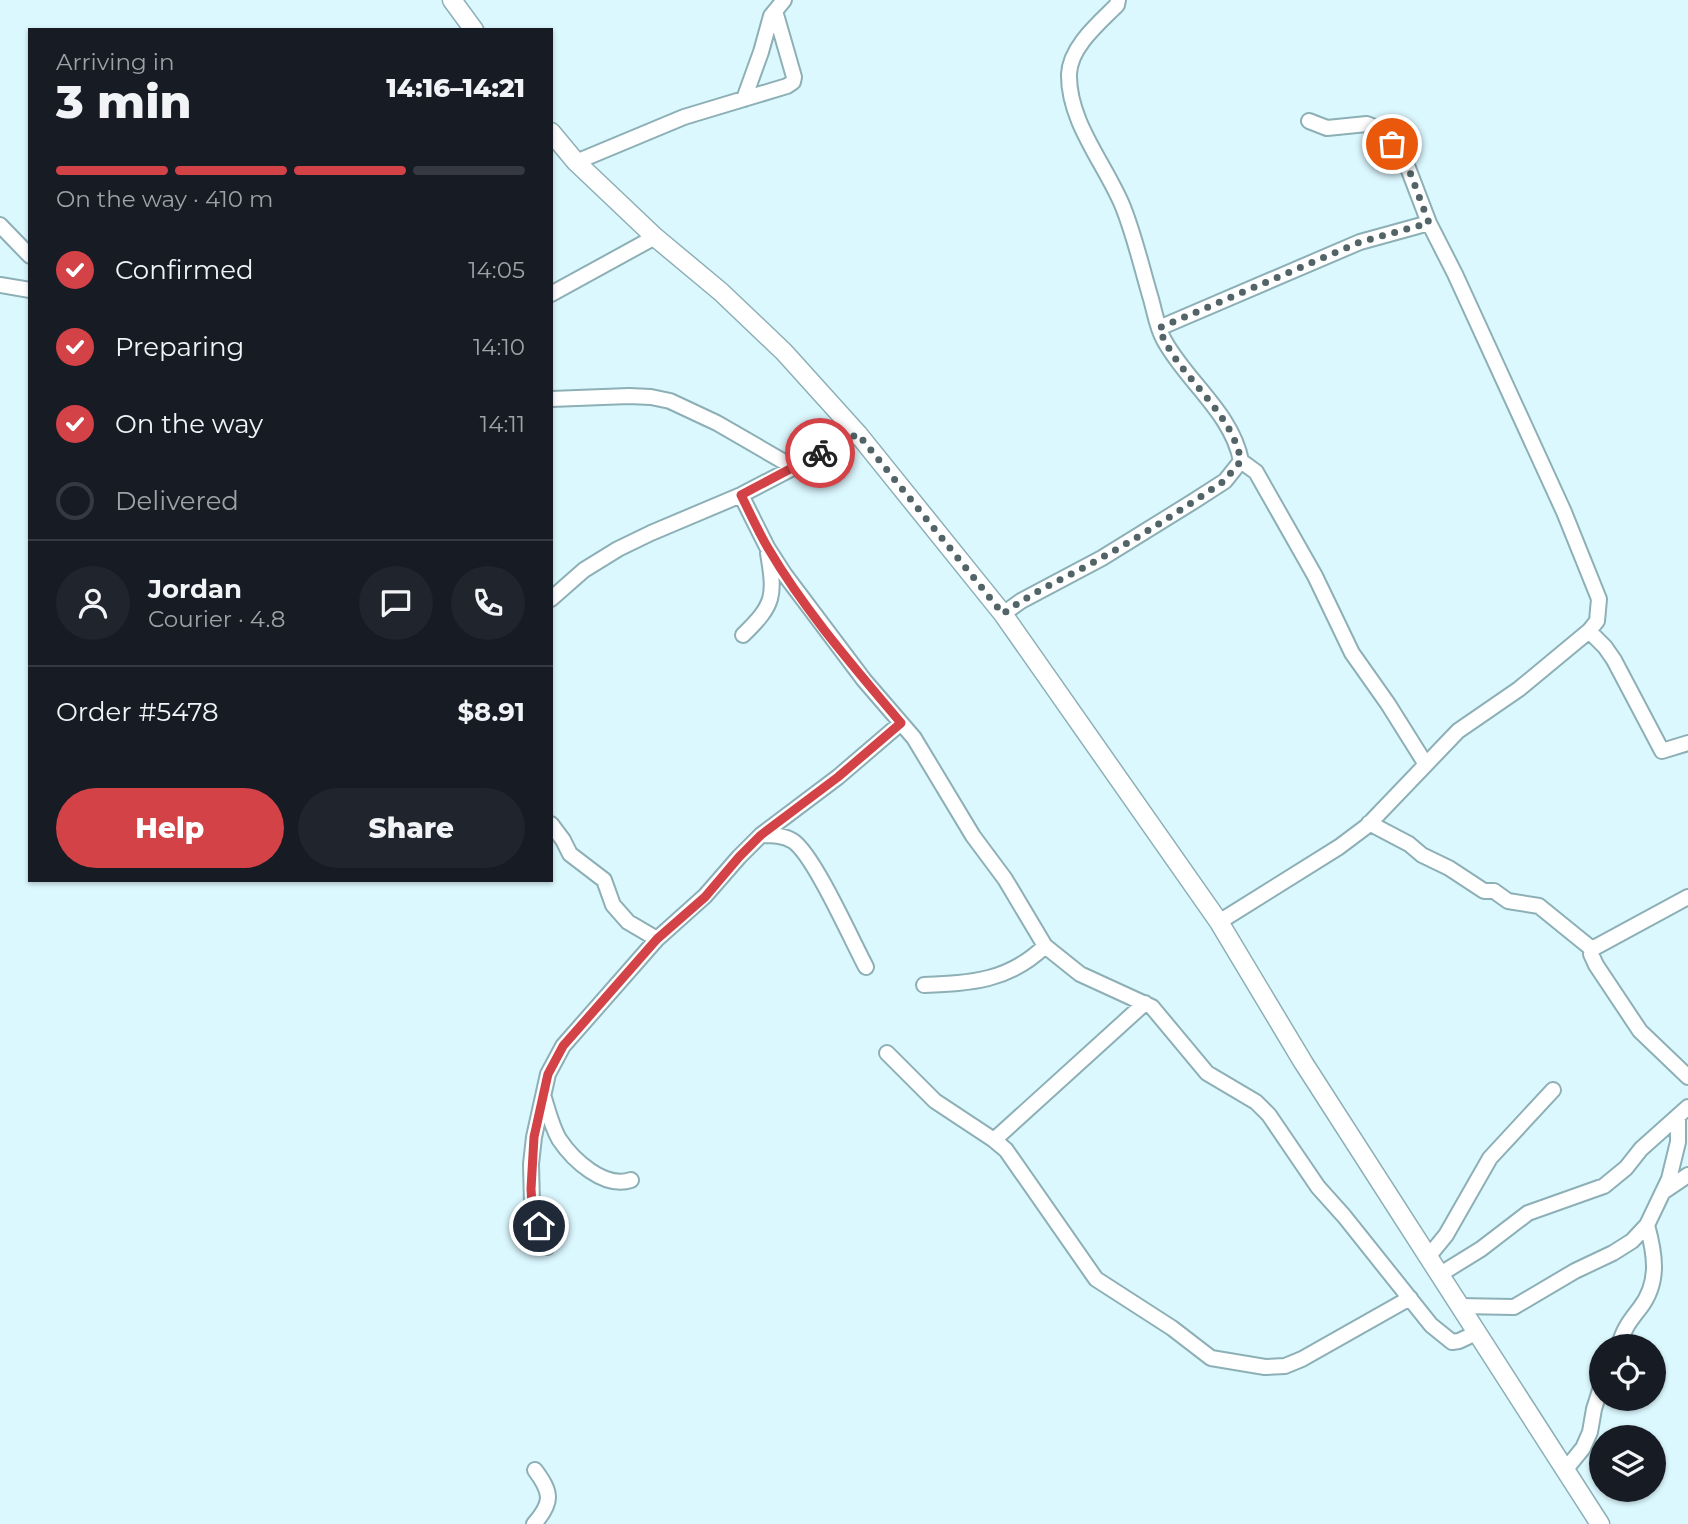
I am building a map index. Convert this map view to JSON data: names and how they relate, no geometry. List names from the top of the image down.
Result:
{
  "page": {
    "heading": ["3 min", "Arriving in", "14:16–14:21"],
    "panel": [
      "Jordan",
      "Courier · 4.8",
      "Order #5478",
      "$8.91"
    ],
    "bar": "On the way · 410 m",
    "list": [
      ["Confirmed", "14:05"],
      ["Preparing", "14:10"],
      ["On the way", "14:11"],
      "Delivered"
    ],
    "buttons": ["Help", "Share"]
  }
}
